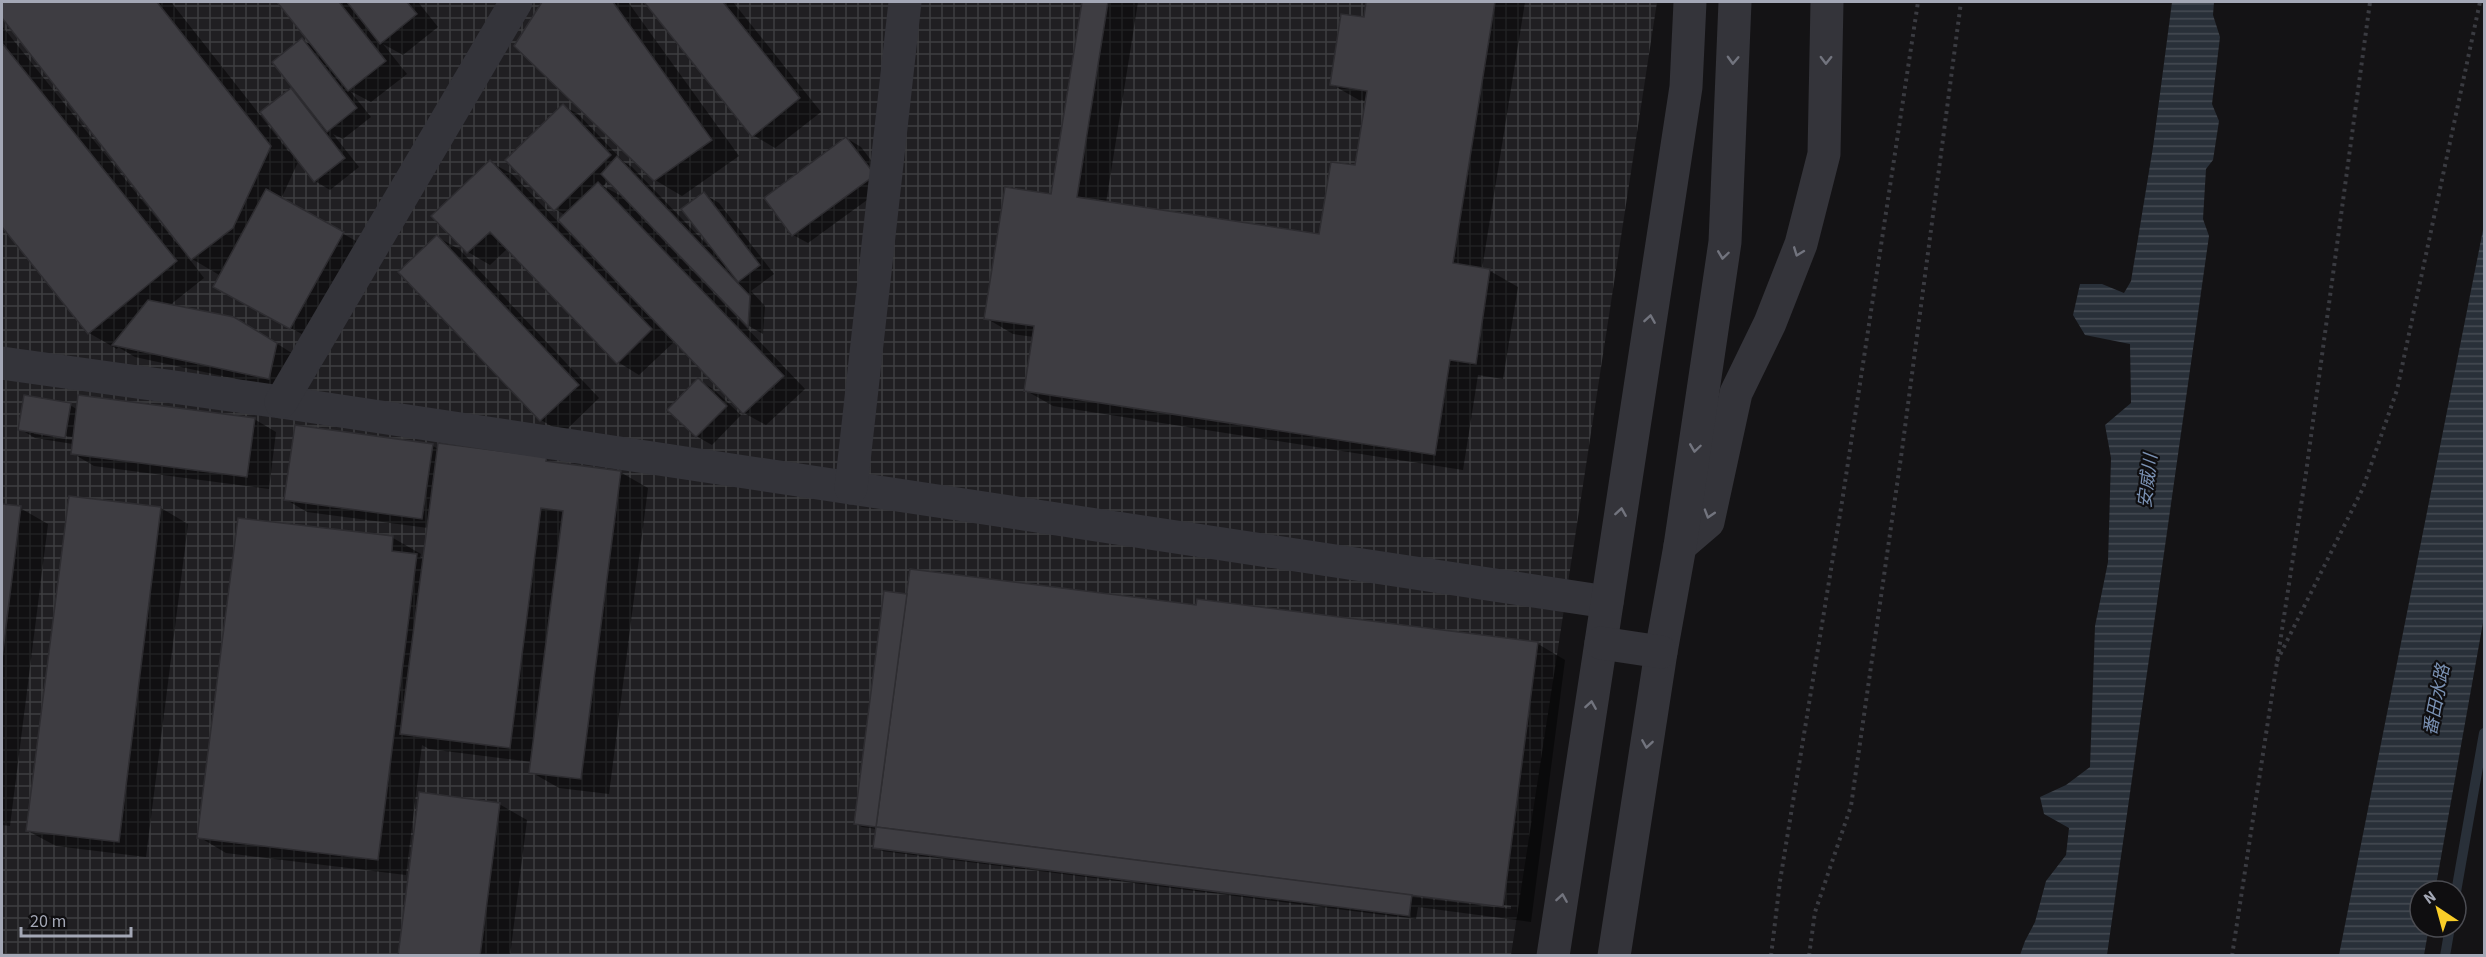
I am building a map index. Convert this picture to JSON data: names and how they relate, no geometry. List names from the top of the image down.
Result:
{
  "water": ["安威川", "番田水路"],
  "scale_bar": "20 m",
  "north": "top left"
}
